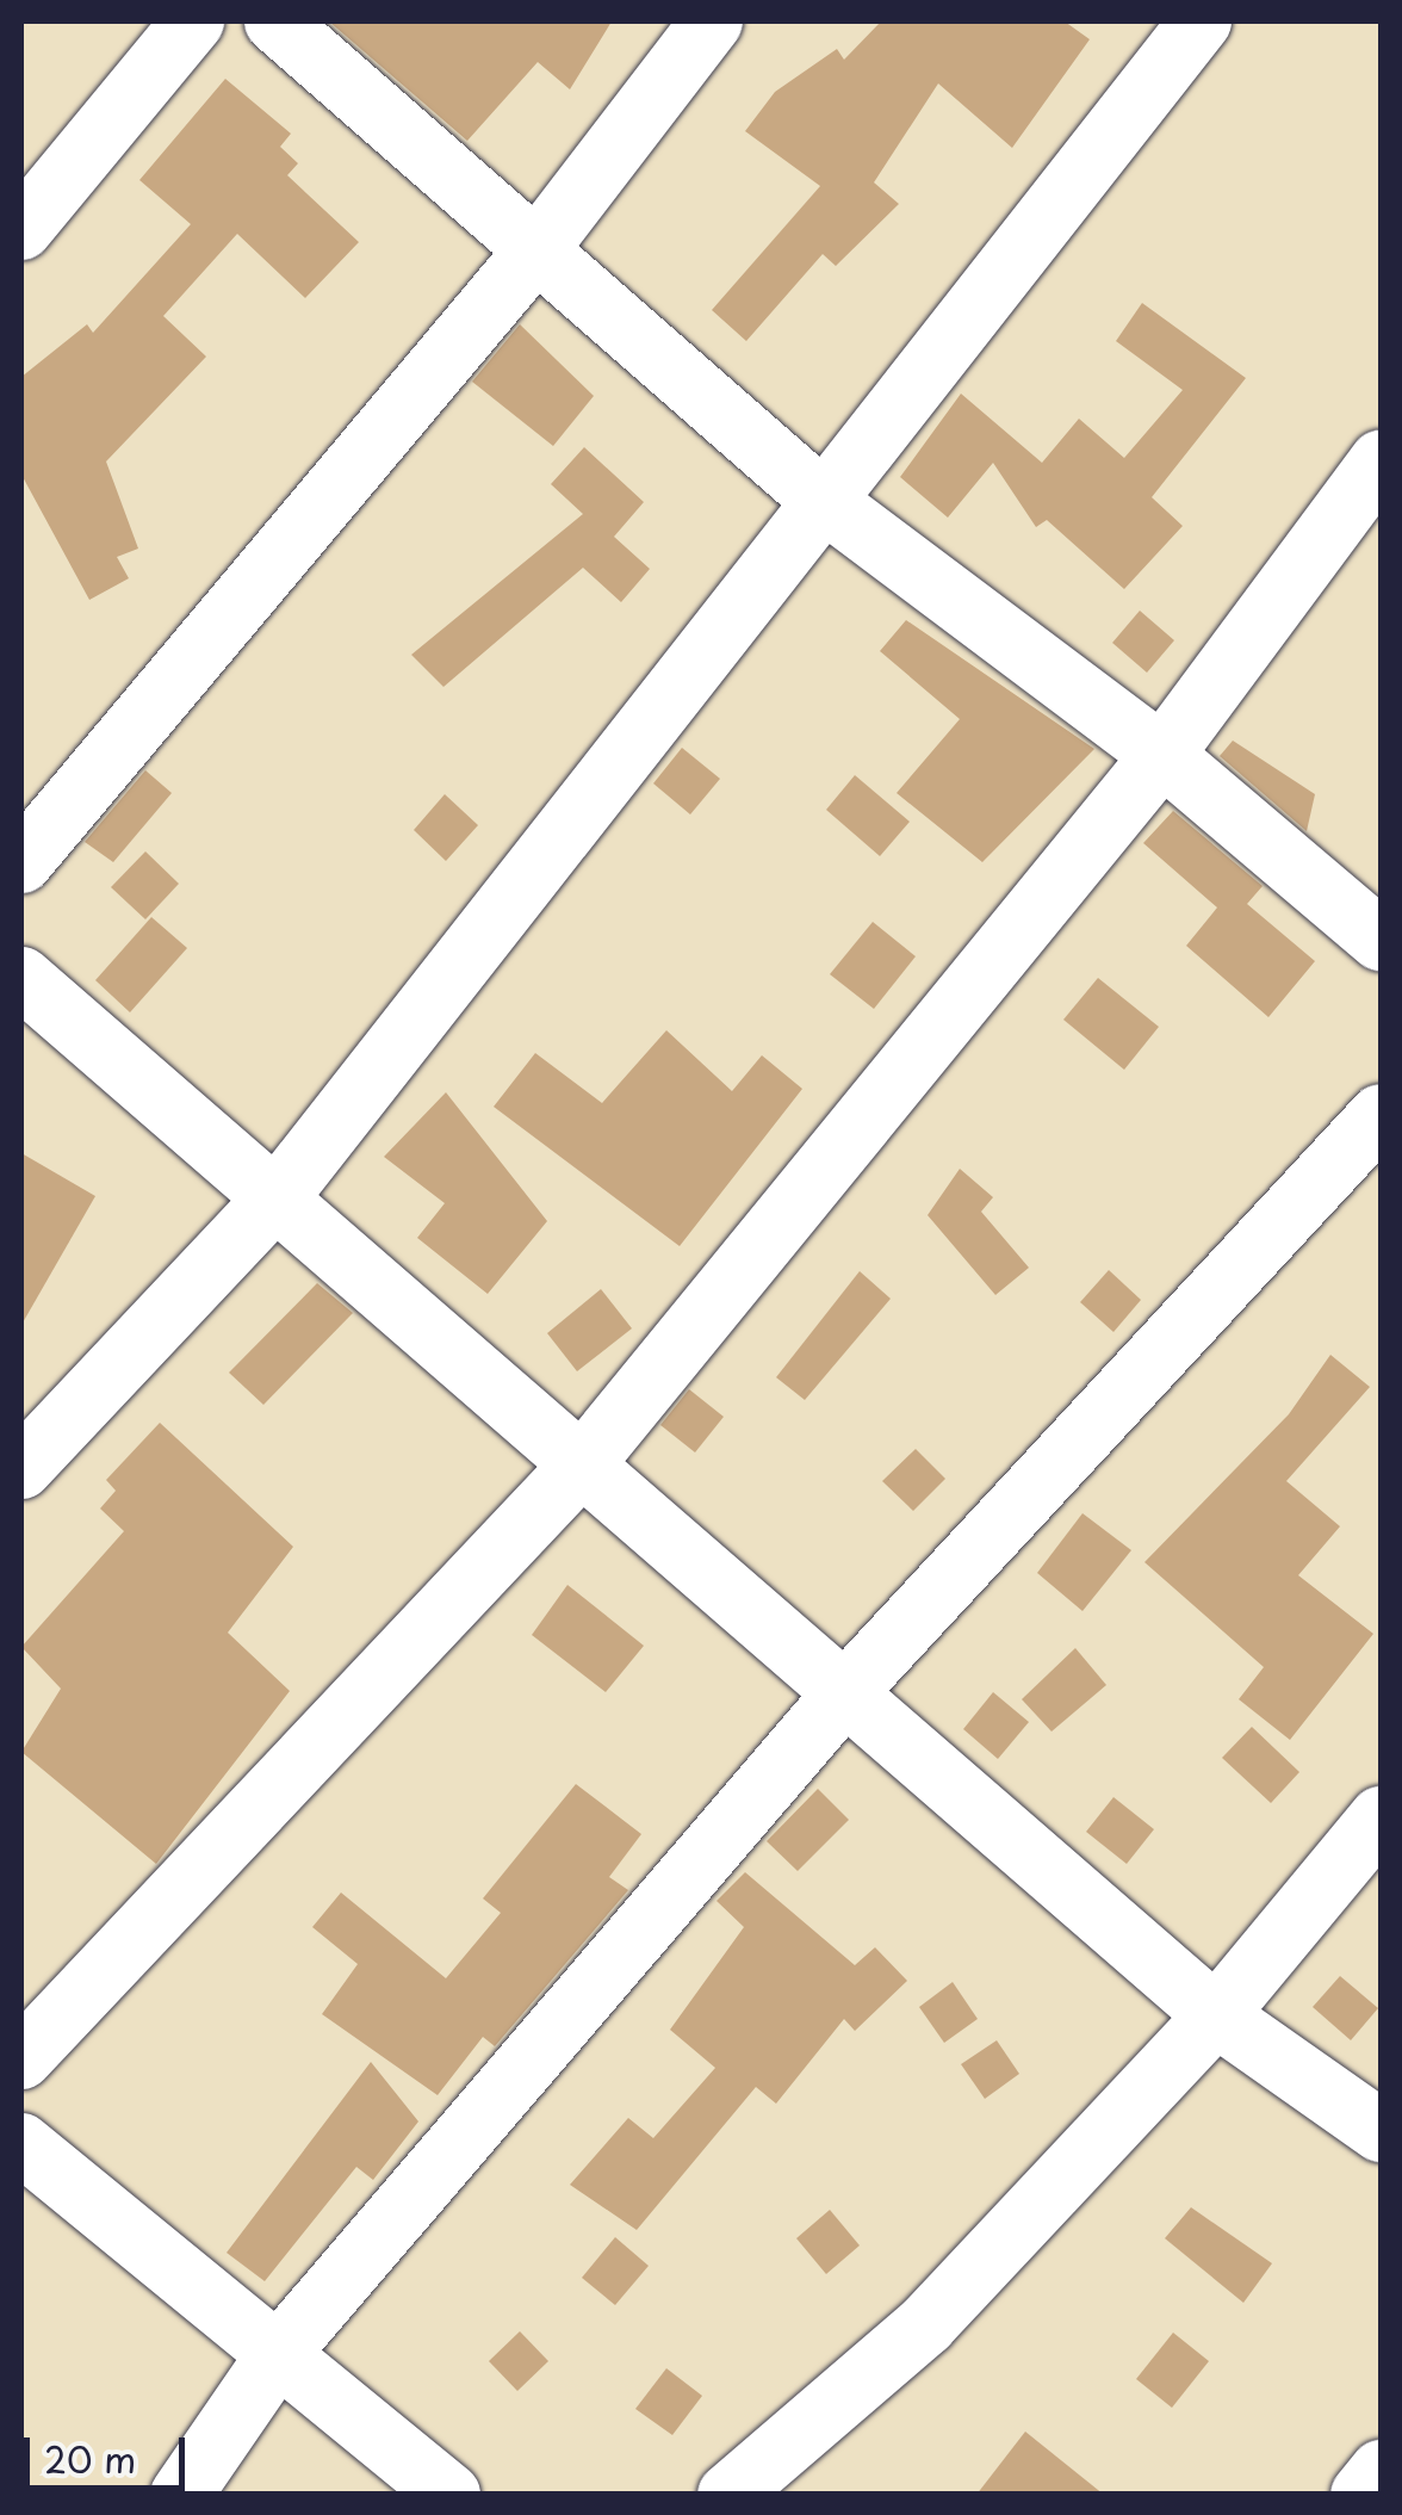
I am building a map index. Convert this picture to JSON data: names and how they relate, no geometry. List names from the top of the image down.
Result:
{
  "scale_bar": "20 m"
}
